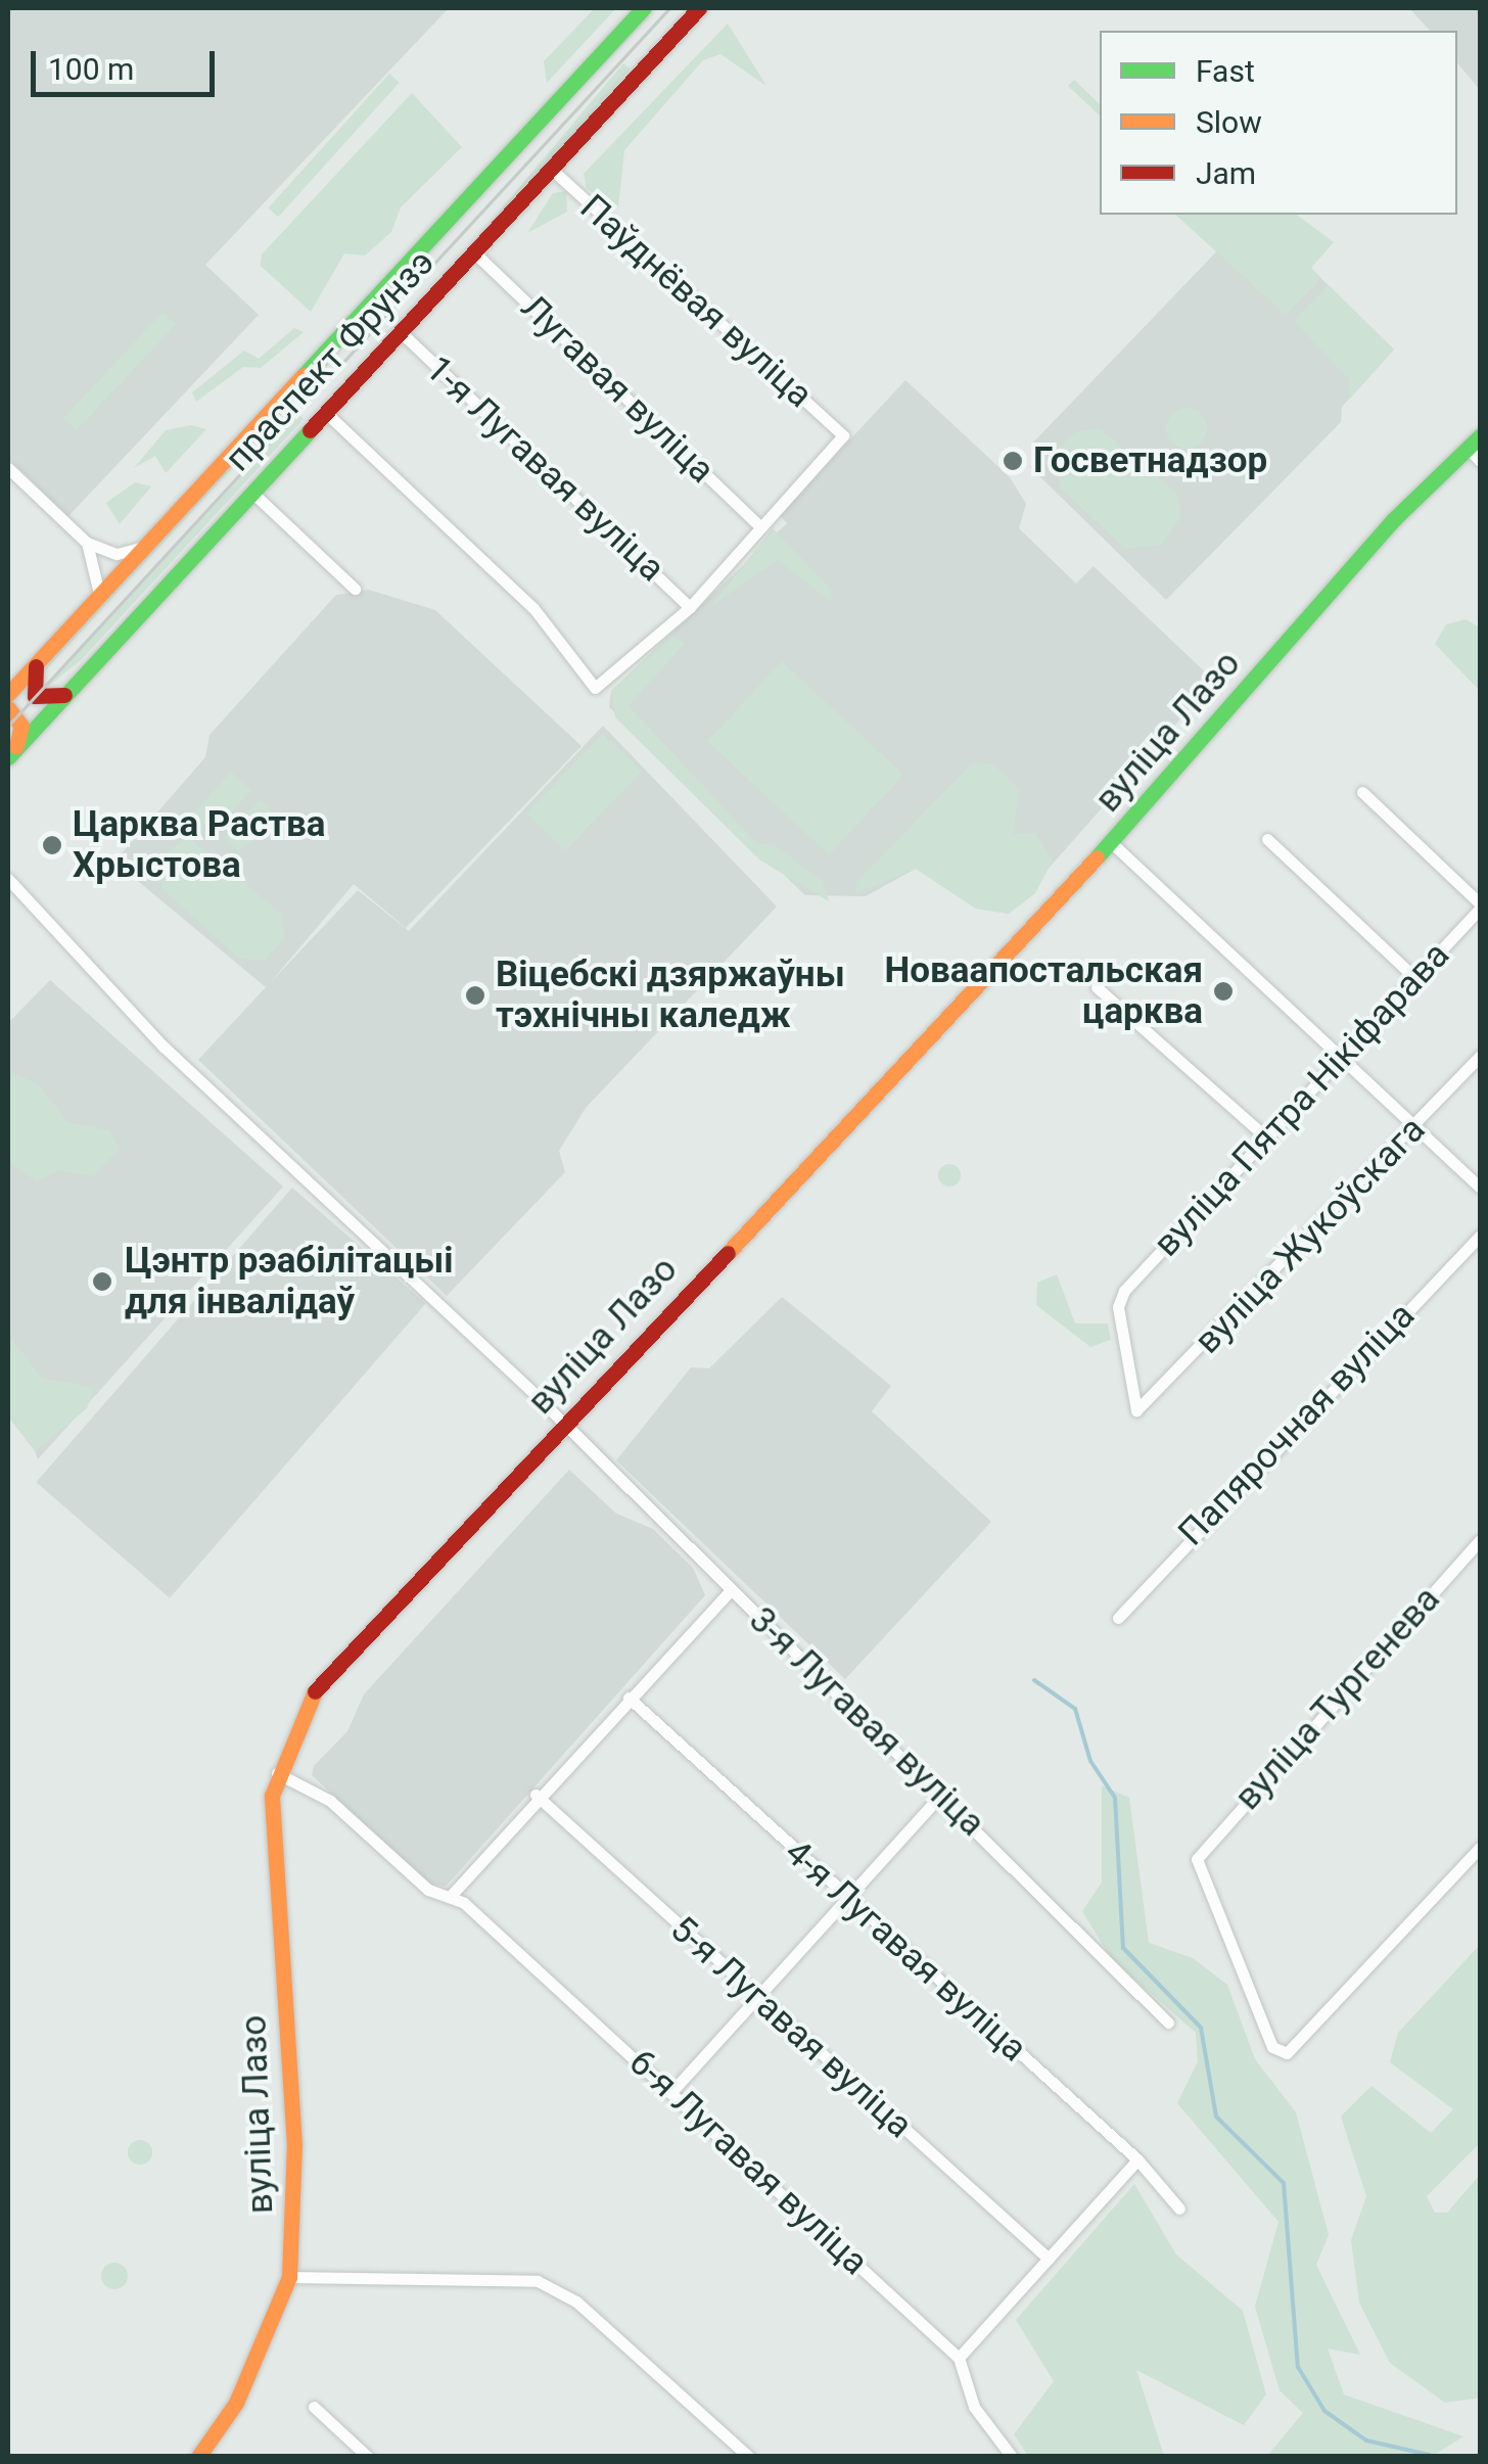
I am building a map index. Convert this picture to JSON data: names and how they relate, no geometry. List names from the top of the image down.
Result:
{
  "streets": {
    "street": [
      "Паўднёвая вуліца",
      "праспект Фрунзэ",
      "Лугавая вуліца",
      "1-я Лугавая вуліца",
      "вуліца Лазо",
      "вуліца Пятра Нікіфарава",
      "вуліца Жукоўскага",
      "Папярочная вуліца",
      "вуліца Тургенева",
      "3-я Лугавая вуліца",
      "4-я Лугавая вуліца",
      "5-я Лугавая вуліца",
      "6-я Лугавая вуліца"
    ]
  },
  "crossings": [
    ["Паўднёвая вуліца", "праспект Фрунзэ"],
    ["Паўднёвая вуліца", "Лугавая вуліца"],
    ["праспект Фрунзэ", "Лугавая вуліца"],
    ["праспект Фрунзэ", "1-я Лугавая вуліца"],
    ["вуліца Лазо", "3-я Лугавая вуліца"],
    ["вуліца Лазо", "6-я Лугавая вуліца"],
    ["вуліца Пятра Нікіфарава", "вуліца Жукоўскага"]
  ],
  "places": [
    "Госветнадзор",
    "Царква Раства Хрыстова",
    "Новаапостальская царква",
    "Віцебскі дзяржаўны тэхнічны каледж",
    "Цэнтр рэабілітацыі для інвалідаў"
  ],
  "legend": ["Fast", "Slow", "Jam"],
  "scale_bar": "100 m"
}
